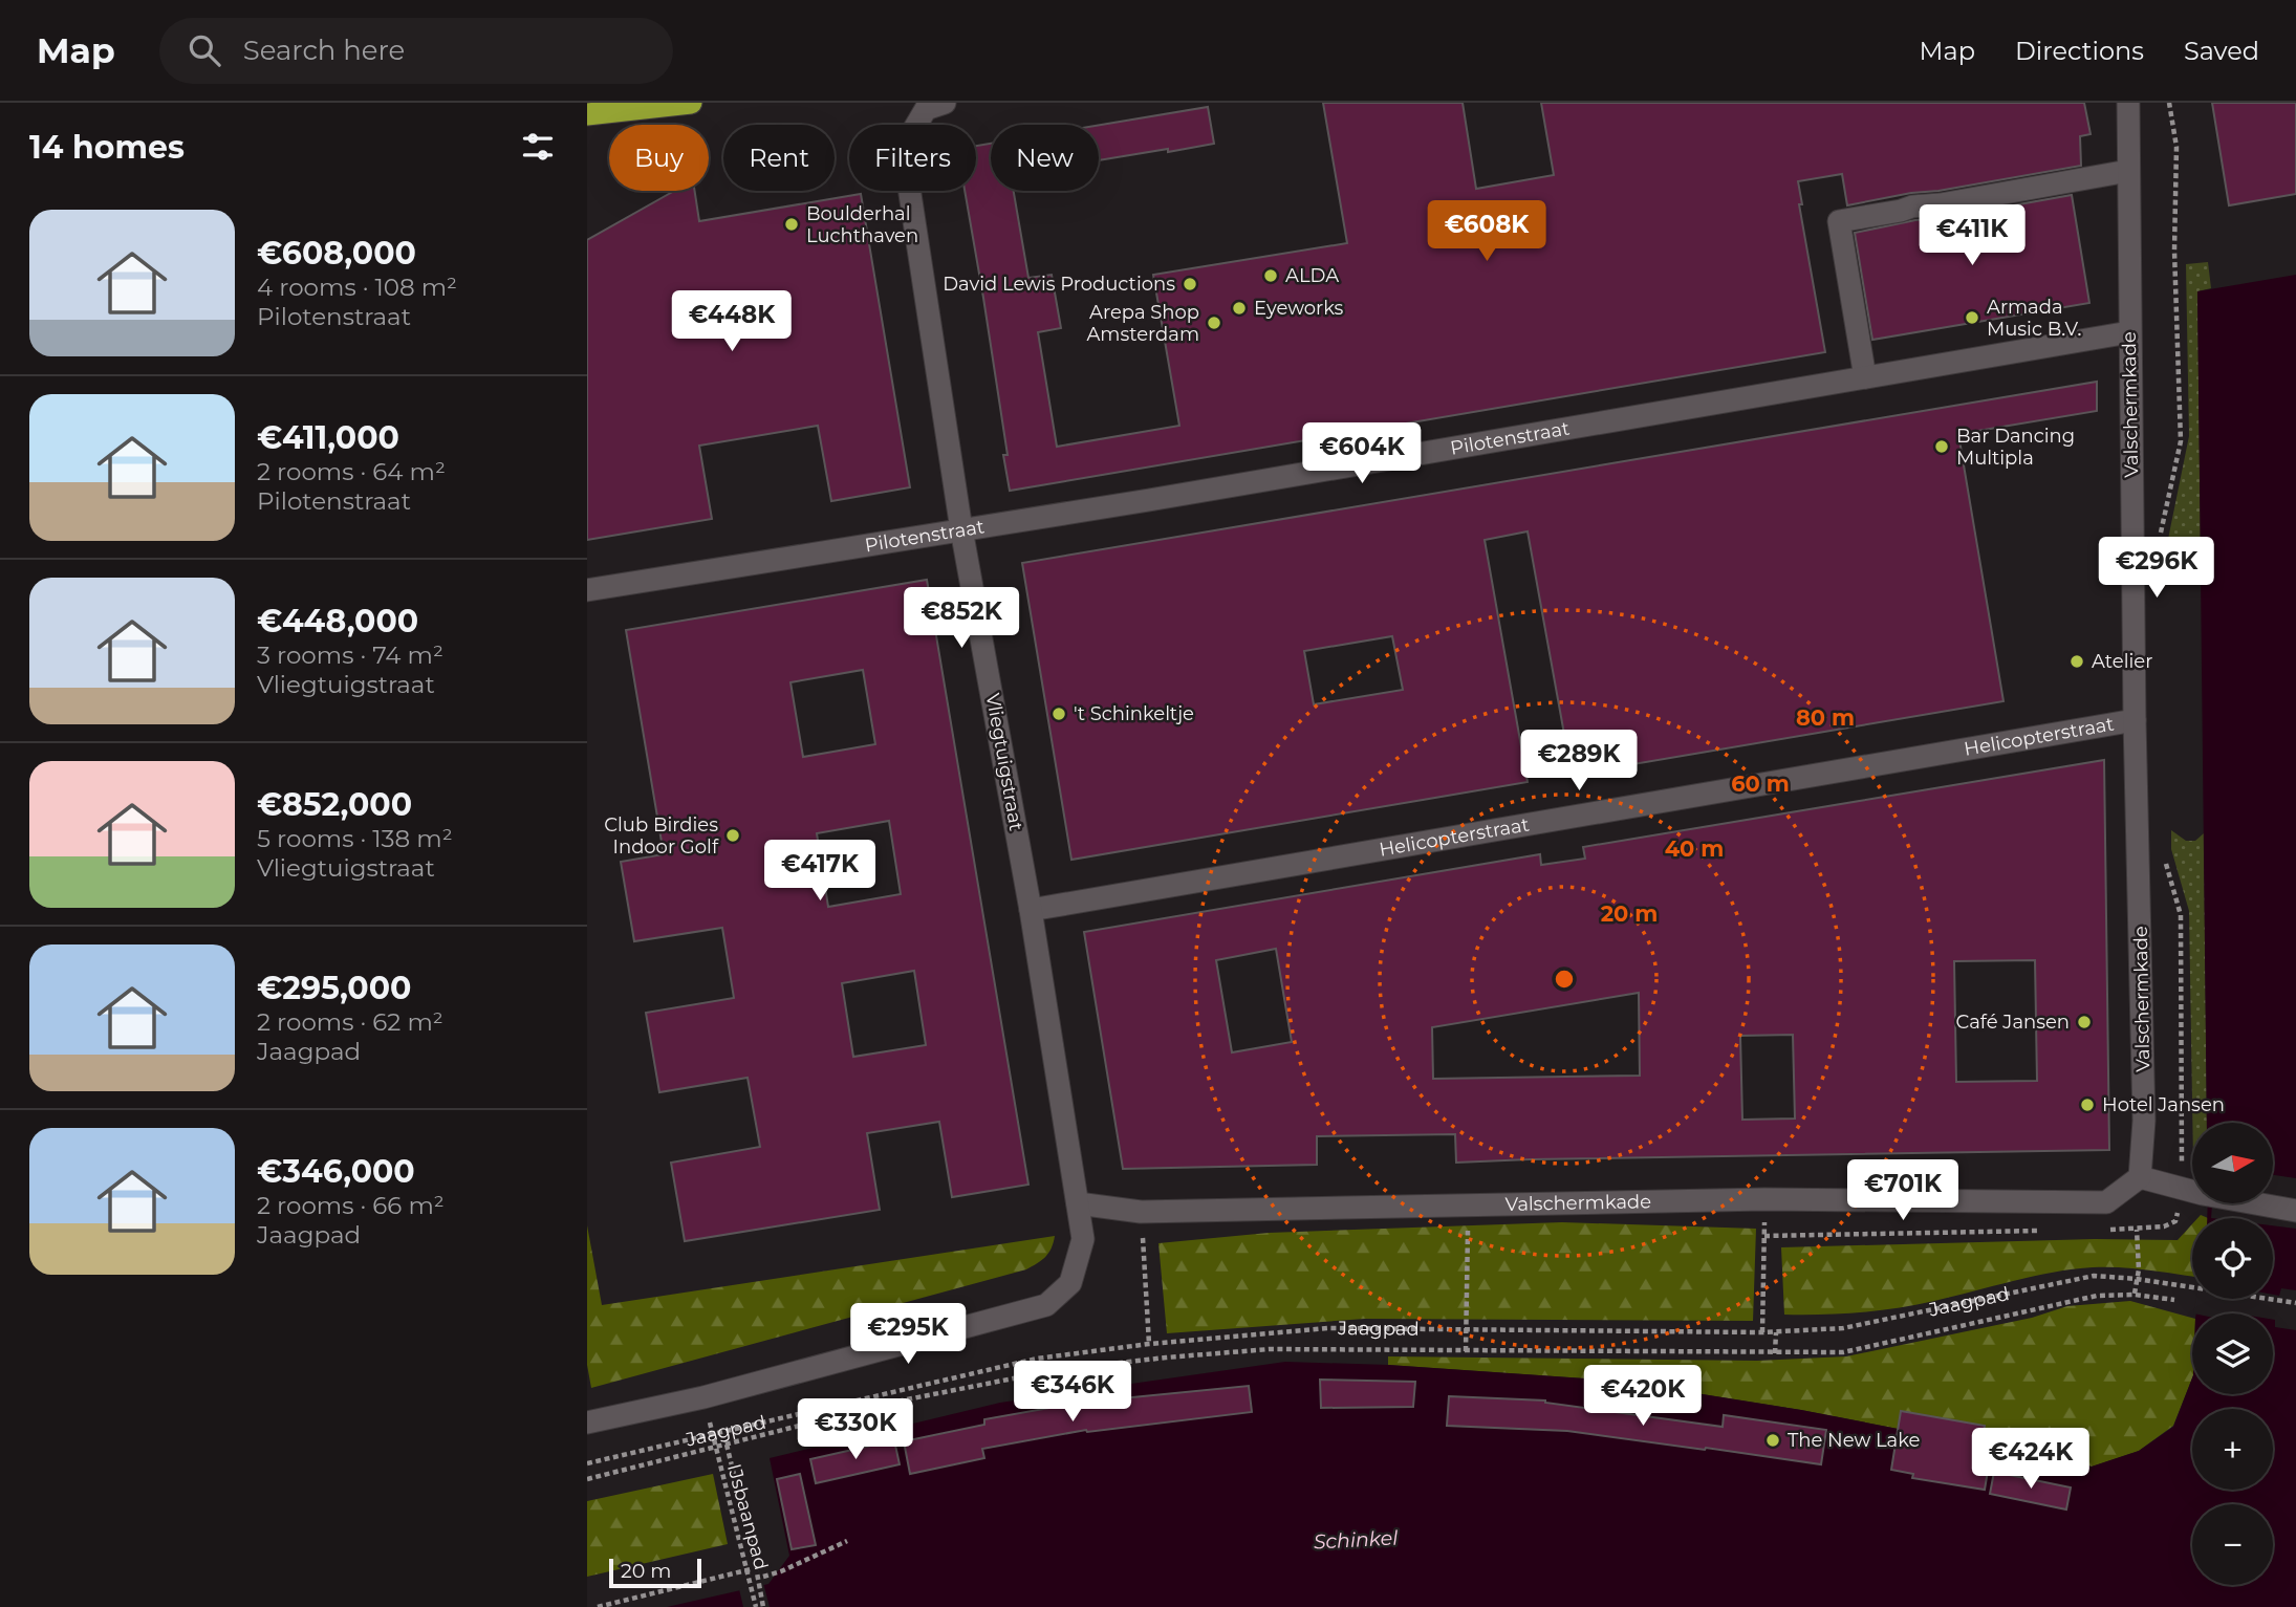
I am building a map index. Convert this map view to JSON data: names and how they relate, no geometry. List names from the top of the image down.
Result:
{
  "streets": {
    "street": [
      "Valschermkade",
      "Pilotenstraat",
      "Helicopterstraat",
      "Vliegtuigstraat",
      "Jaagpad"
    ],
    "path": ["IJsbaanpad"]
  },
  "crossings": [
    ["Valschermkade", "Pilotenstraat"],
    ["Valschermkade", "Helicopterstraat"],
    ["Valschermkade", "Vliegtuigstraat"],
    ["Valschermkade", "Jaagpad"],
    ["Pilotenstraat", "Vliegtuigstraat"],
    ["Helicopterstraat", "Vliegtuigstraat"],
    ["Vliegtuigstraat", "Jaagpad"],
    ["Jaagpad", "IJsbaanpad"]
  ],
  "water": ["Schinkel"],
  "places": [
    "Boulderhal Luchthaven",
    "ALDA",
    "David Lewis Productions",
    "Eyeworks",
    "Armada Music B.V.",
    "Arepa Shop Amsterdam",
    "Bar Dancing Multipla",
    "Atelier",
    "'t Schinkeltje",
    "Club Birdies Indoor Golf",
    "Café Jansen",
    "Hotel Jansen",
    "The New Lake"
  ],
  "scale_bar": "20 m",
  "north": "right",
  "page": {
    "header": "Map",
    "search": "Search here",
    "nav": ["Map", "Directions", "Saved"],
    "heading": "14 homes",
    "chip": [
      "Buy",
      "Rent",
      "Filters",
      "New"
    ],
    "list": [
      {
        "name": "€608,000",
        "note": "4 rooms · 108 m² · Pilotenstraat"
      },
      {
        "name": "€411,000",
        "note": "2 rooms · 64 m² · Pilotenstraat"
      },
      {
        "name": "€448,000",
        "note": "3 rooms · 74 m² · Vliegtuigstraat"
      },
      {
        "name": "€852,000",
        "note": "5 rooms · 138 m² · Vliegtuigstraat"
      },
      {
        "name": "€295,000",
        "note": "2 rooms · 62 m² · Jaagpad"
      },
      {
        "name": "€346,000",
        "note": "2 rooms · 66 m² · Jaagpad"
      }
    ],
    "price": [
      "€608K",
      "€411K",
      "€448K",
      "€604K",
      "€296K",
      "€852K",
      "€289K",
      "€417K",
      "€701K",
      "€295K",
      "€346K",
      "€420K",
      "€330K",
      "€424K"
    ],
    "map_buttons": ["+", "−"],
    "scale": "20 m"
  },
  "rings": [
    "80 m",
    "60 m",
    "40 m",
    "20 m"
  ]
}
